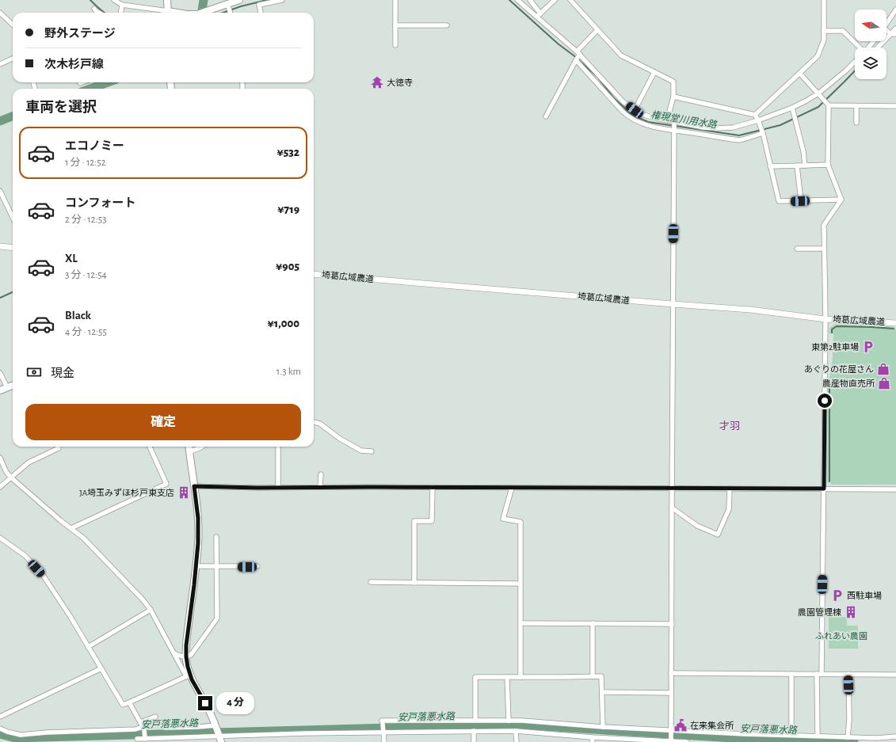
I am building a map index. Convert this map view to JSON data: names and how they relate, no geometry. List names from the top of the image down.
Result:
{
  "streets": {
    "street": ["埼葛広域農道"]
  },
  "districts": ["才羽"],
  "water": ["権現堂川用水路", "安戸落悪水路"],
  "parks": ["ふれあい農園"],
  "places": {
    "temple": ["大徳寺"],
    "parking": ["東第2駐車場", "西駐車場"],
    "shop": ["あぐりの花屋さん", "農産物直売所"],
    "building": ["JA埼玉みずほ杉戸東支店", "農園管理棟"],
    "public building": ["在来集会所"]
  },
  "north": "left",
  "page": {
    "banner": ["野外ステージ", "次木杉戸線"],
    "heading": "車両を選択",
    "list": [
      {
        "name": "エコノミー",
        "note": "1 分 · 12:52",
        "value": "¥532"
      },
      {
        "name": "コンフォート",
        "note": "2 分 · 12:53",
        "value": "¥719"
      },
      {
        "name": "XL",
        "note": "3 分 · 12:54",
        "value": "¥905"
      },
      {
        "name": "Black",
        "note": "4 分 · 12:55",
        "value": "¥1,000"
      }
    ],
    "pay": ["現金", "1.3 km"],
    "buttons": "確定",
    "bubble": "4 分"
  }
}
